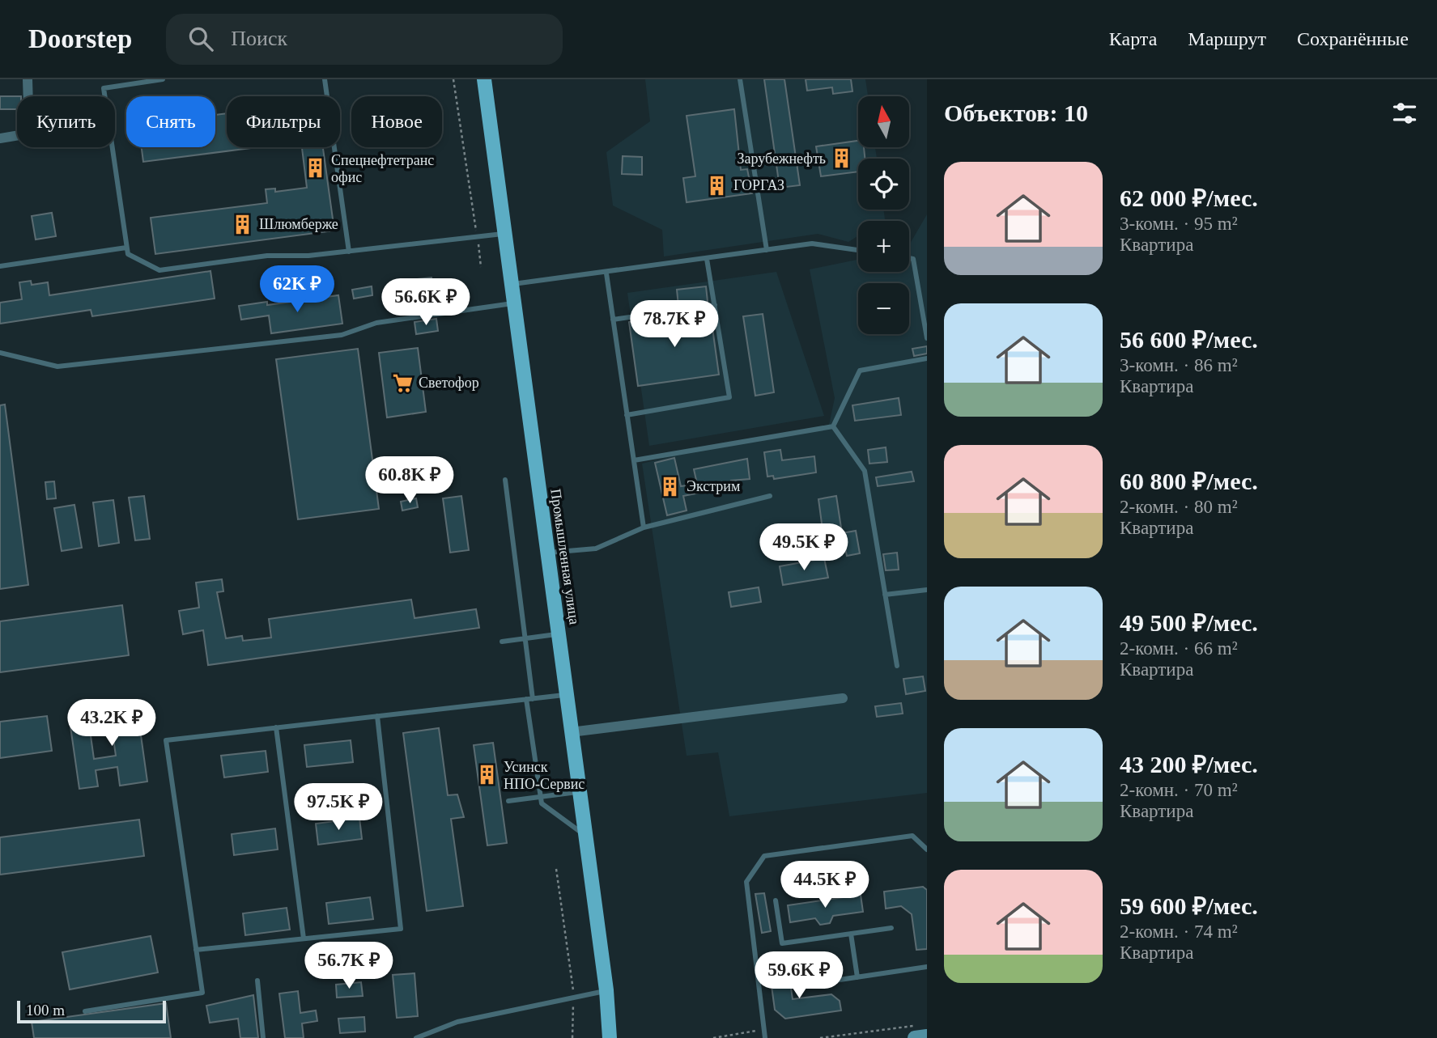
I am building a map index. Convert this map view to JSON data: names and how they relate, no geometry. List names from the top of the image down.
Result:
{
  "streets": {
    "main road": ["Промышленная улица"]
  },
  "places": {
    "building": [
      "Зарубежнефть",
      "Спецнефтетранс офис",
      "ГОРГАЗ",
      "Шлюмберже",
      "Экстрим",
      "Усинск НПО-Сервис"
    ],
    "supermarket": ["Светофор"]
  },
  "scale_bar": "100 m",
  "north": "top",
  "page": {
    "header": "Doorstep",
    "search": "Поиск",
    "nav": ["Карта", "Маршрут", "Сохранённые"],
    "heading": "Объектов: 10",
    "map_buttons": ["+", "−"],
    "chip": [
      "Купить",
      "Снять",
      "Фильтры",
      "Новое"
    ],
    "list": [
      {
        "name": "62 000 ₽/мес.",
        "note": "3-комн. · 95 m² · Квартира"
      },
      {
        "name": "56 600 ₽/мес.",
        "note": "3-комн. · 86 m² · Квартира"
      },
      {
        "name": "60 800 ₽/мес.",
        "note": "2-комн. · 80 m² · Квартира"
      },
      {
        "name": "49 500 ₽/мес.",
        "note": "2-комн. · 66 m² · Квартира"
      },
      {
        "name": "43 200 ₽/мес.",
        "note": "2-комн. · 70 m² · Квартира"
      },
      {
        "name": "59 600 ₽/мес.",
        "note": "2-комн. · 74 m² · Квартира"
      }
    ],
    "price": [
      "62K ₽",
      "56.6K ₽",
      "78.7K ₽",
      "60.8K ₽",
      "49.5K ₽",
      "43.2K ₽",
      "97.5K ₽",
      "44.5K ₽",
      "56.7K ₽",
      "59.6K ₽"
    ],
    "scale": "100 m"
  }
}
